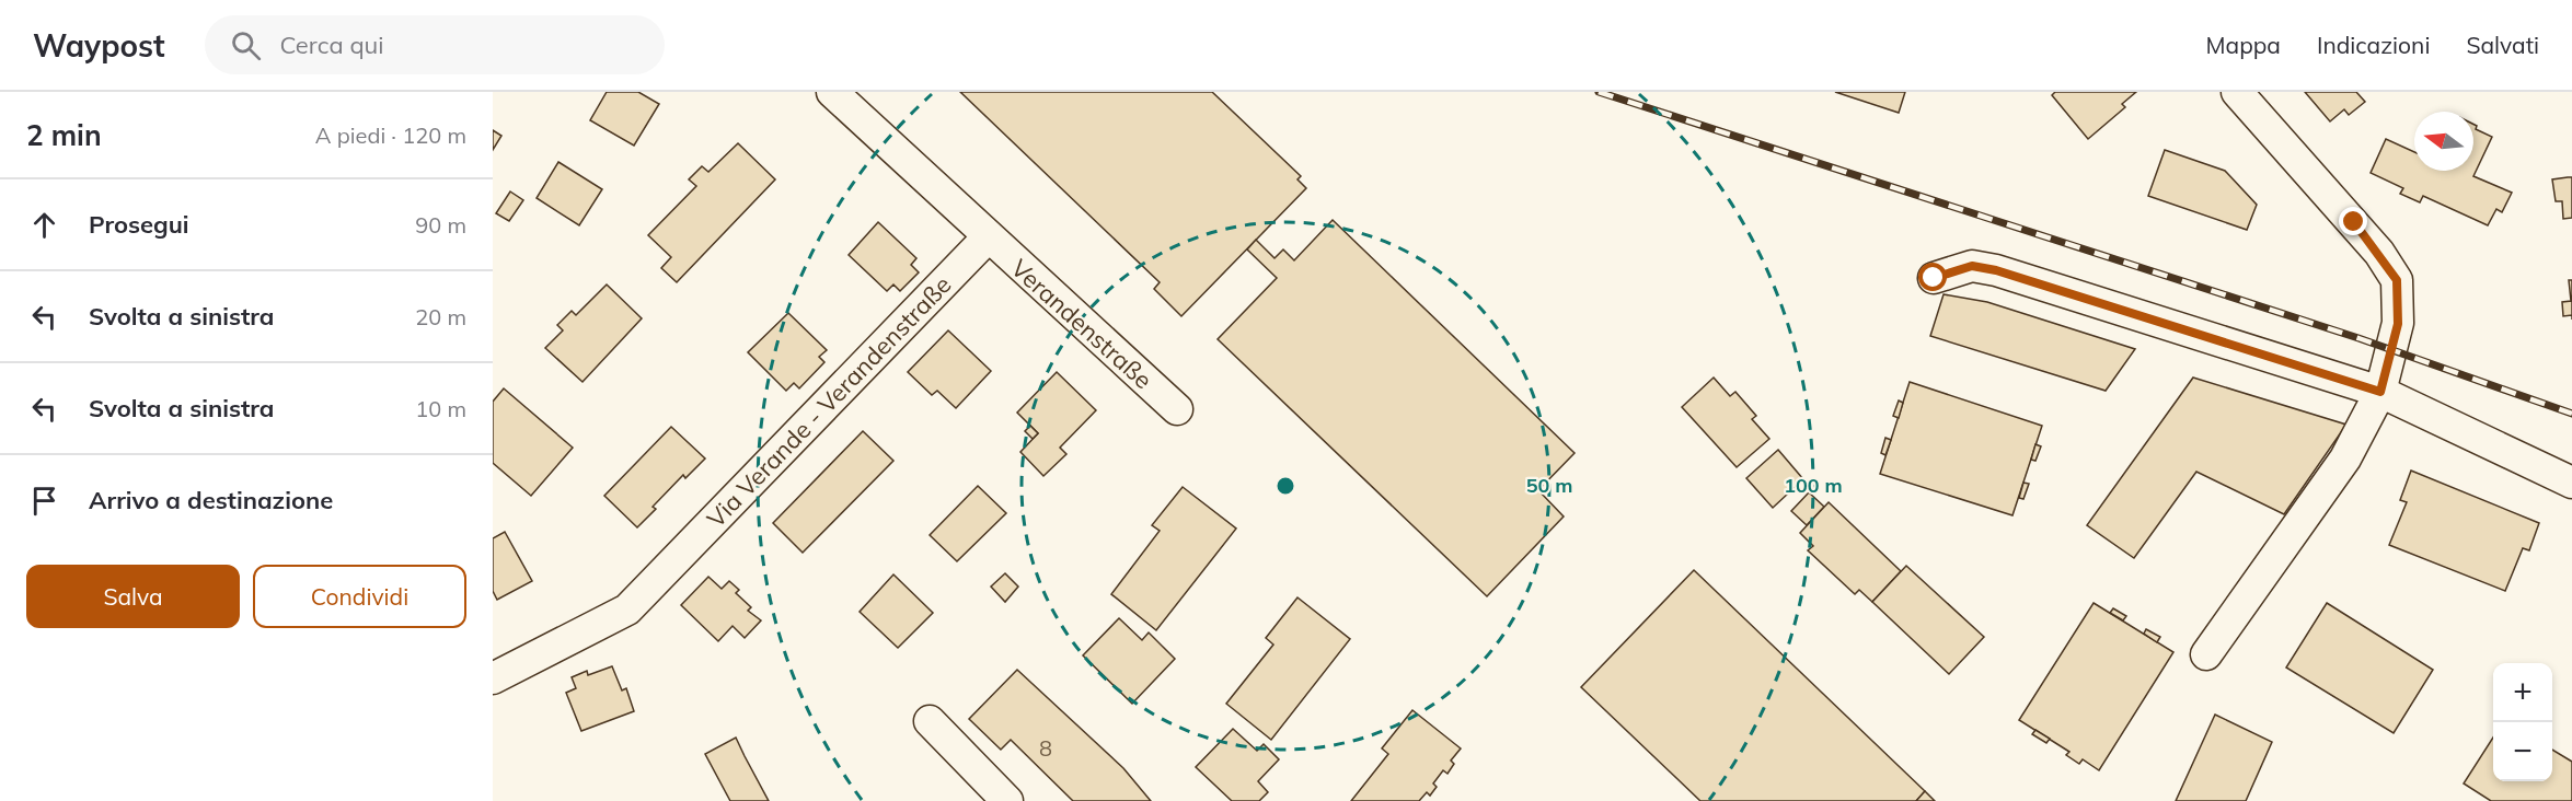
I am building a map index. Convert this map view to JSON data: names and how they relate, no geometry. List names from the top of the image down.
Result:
{
  "streets": {
    "street": ["Verandenstraße", "Via Verande - Verandenstraße"]
  },
  "crossings": [
    ["Verandenstraße", "Via Verande - Verandenstraße"]
  ],
  "house_numbers": ["8"],
  "north": "left",
  "page": {
    "header": "Waypost",
    "search": "Cerca qui",
    "nav": ["Mappa", "Indicazioni", "Salvati"],
    "heading": ["2 min", "A piedi · 120 m"],
    "list": [
      ["Prosegui", "90 m"],
      ["Svolta a sinistra", "20 m"],
      ["Svolta a sinistra", "10 m"],
      "Arrivo a destinazione"
    ],
    "buttons": ["Salva", "Condividi"],
    "map_buttons": ["+", "−"]
  },
  "rings": ["50 m", "100 m"]
}
